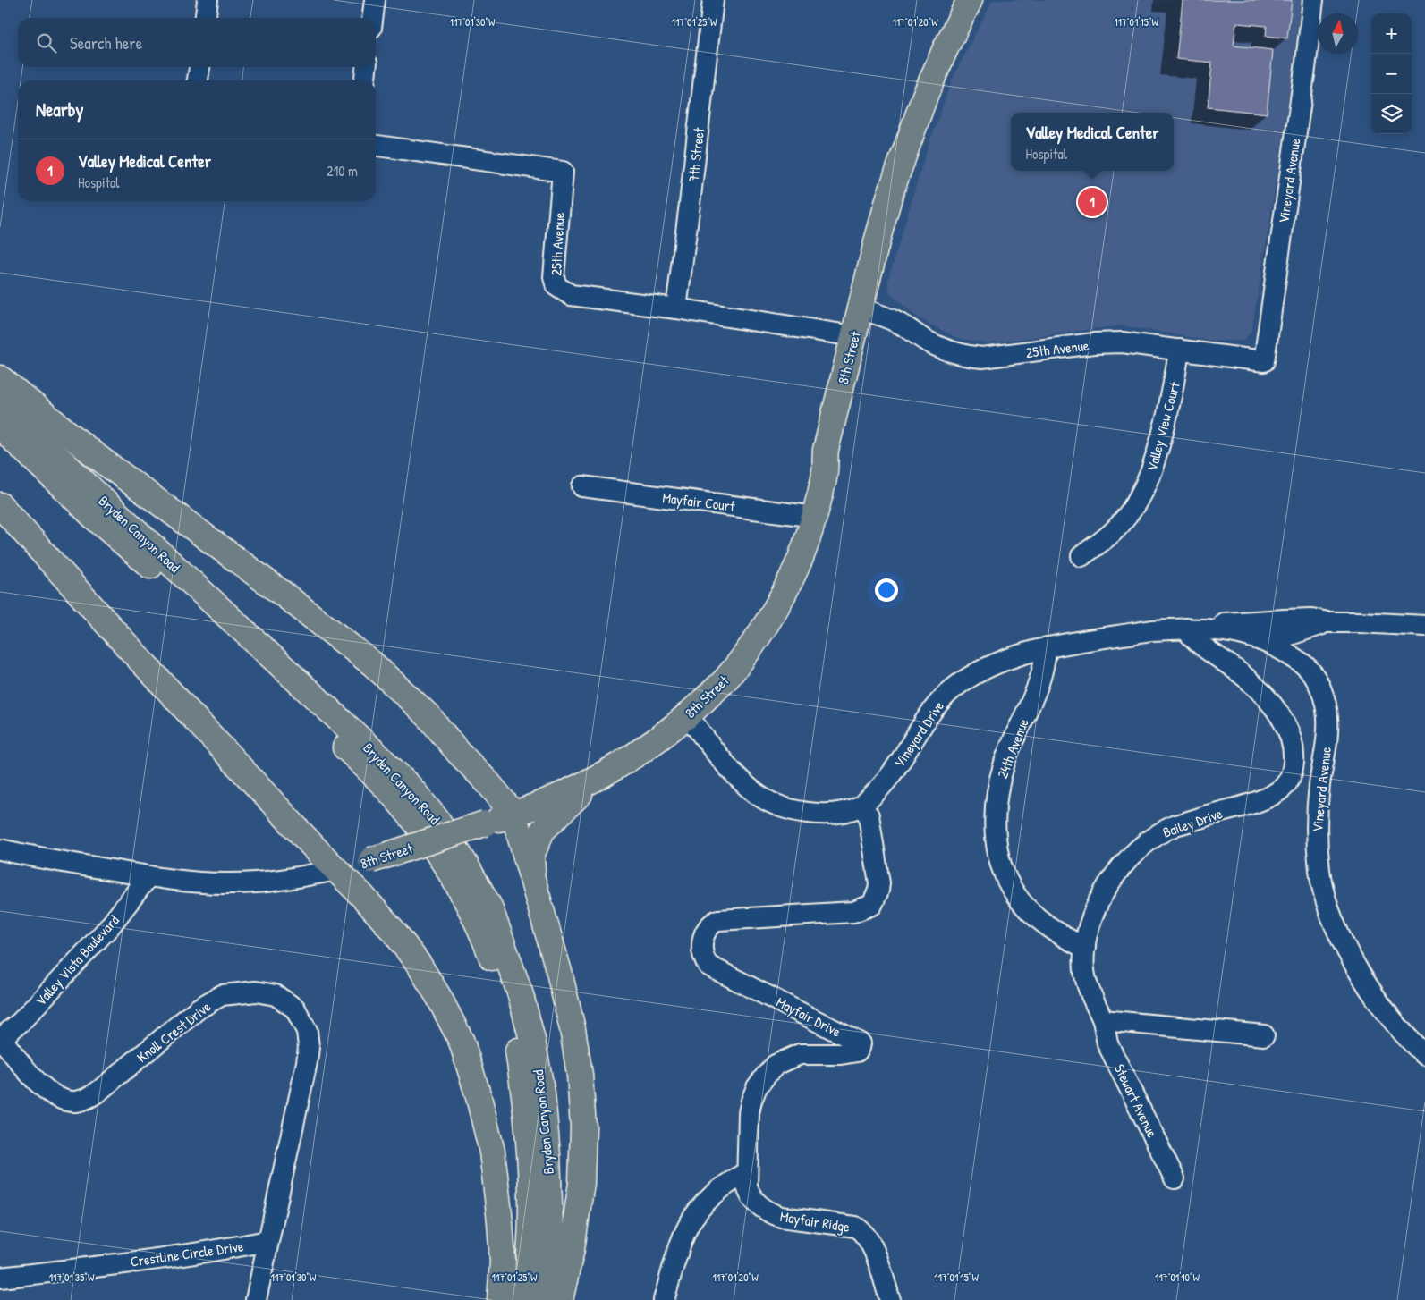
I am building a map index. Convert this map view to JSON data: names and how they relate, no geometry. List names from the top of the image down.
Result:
{
  "streets": {
    "main road": ["8th Street", "Bryden Canyon Road"],
    "street": [
      "7th Street",
      "Vineyard Avenue",
      "25th Avenue",
      "Valley View Court",
      "Mayfair Court",
      "Vineyard Drive",
      "24th Avenue",
      "Bailey Drive",
      "Valley Vista Boulevard",
      "Mayfair Drive",
      "Knoll Crest Drive",
      "Stewart Avenue",
      "Mayfair Ridge",
      "Crestline Circle Drive"
    ]
  },
  "crossings": [
    ["7th Street", "25th Avenue"],
    ["Vineyard Avenue", "25th Avenue"],
    ["Vineyard Avenue", "Vineyard Drive"],
    ["25th Avenue", "8th Street"],
    ["25th Avenue", "Valley View Court"],
    ["8th Street", "Mayfair Court"],
    ["8th Street", "Valley Vista Boulevard"],
    ["Vineyard Drive", "24th Avenue"],
    ["Vineyard Drive", "Bailey Drive"],
    ["Vineyard Drive", "Mayfair Drive"],
    ["24th Avenue", "Bailey Drive"],
    ["Bailey Drive", "Stewart Avenue"],
    ["Valley Vista Boulevard", "Knoll Crest Drive"],
    ["Mayfair Drive", "Mayfair Ridge"],
    ["Knoll Crest Drive", "Crestline Circle Drive"]
  ],
  "north": "top",
  "page": {
    "map_buttons": ["+", "−"],
    "search": "Search here",
    "heading": "Nearby",
    "popup": ["Valley Medical Center", "Hospital"],
    "list": [
      {
        "mark": "1",
        "name": "Valley Medical Center",
        "note": "Hospital",
        "value": "210 m"
      }
    ],
    "pins": "1"
  },
  "coordinates": [
    "117°01'30\"W",
    "117°01'25\"W",
    "117°01'20\"W",
    "117°01'15\"W",
    "117°01'35\"W",
    "117°01'10\"W"
  ]
}
